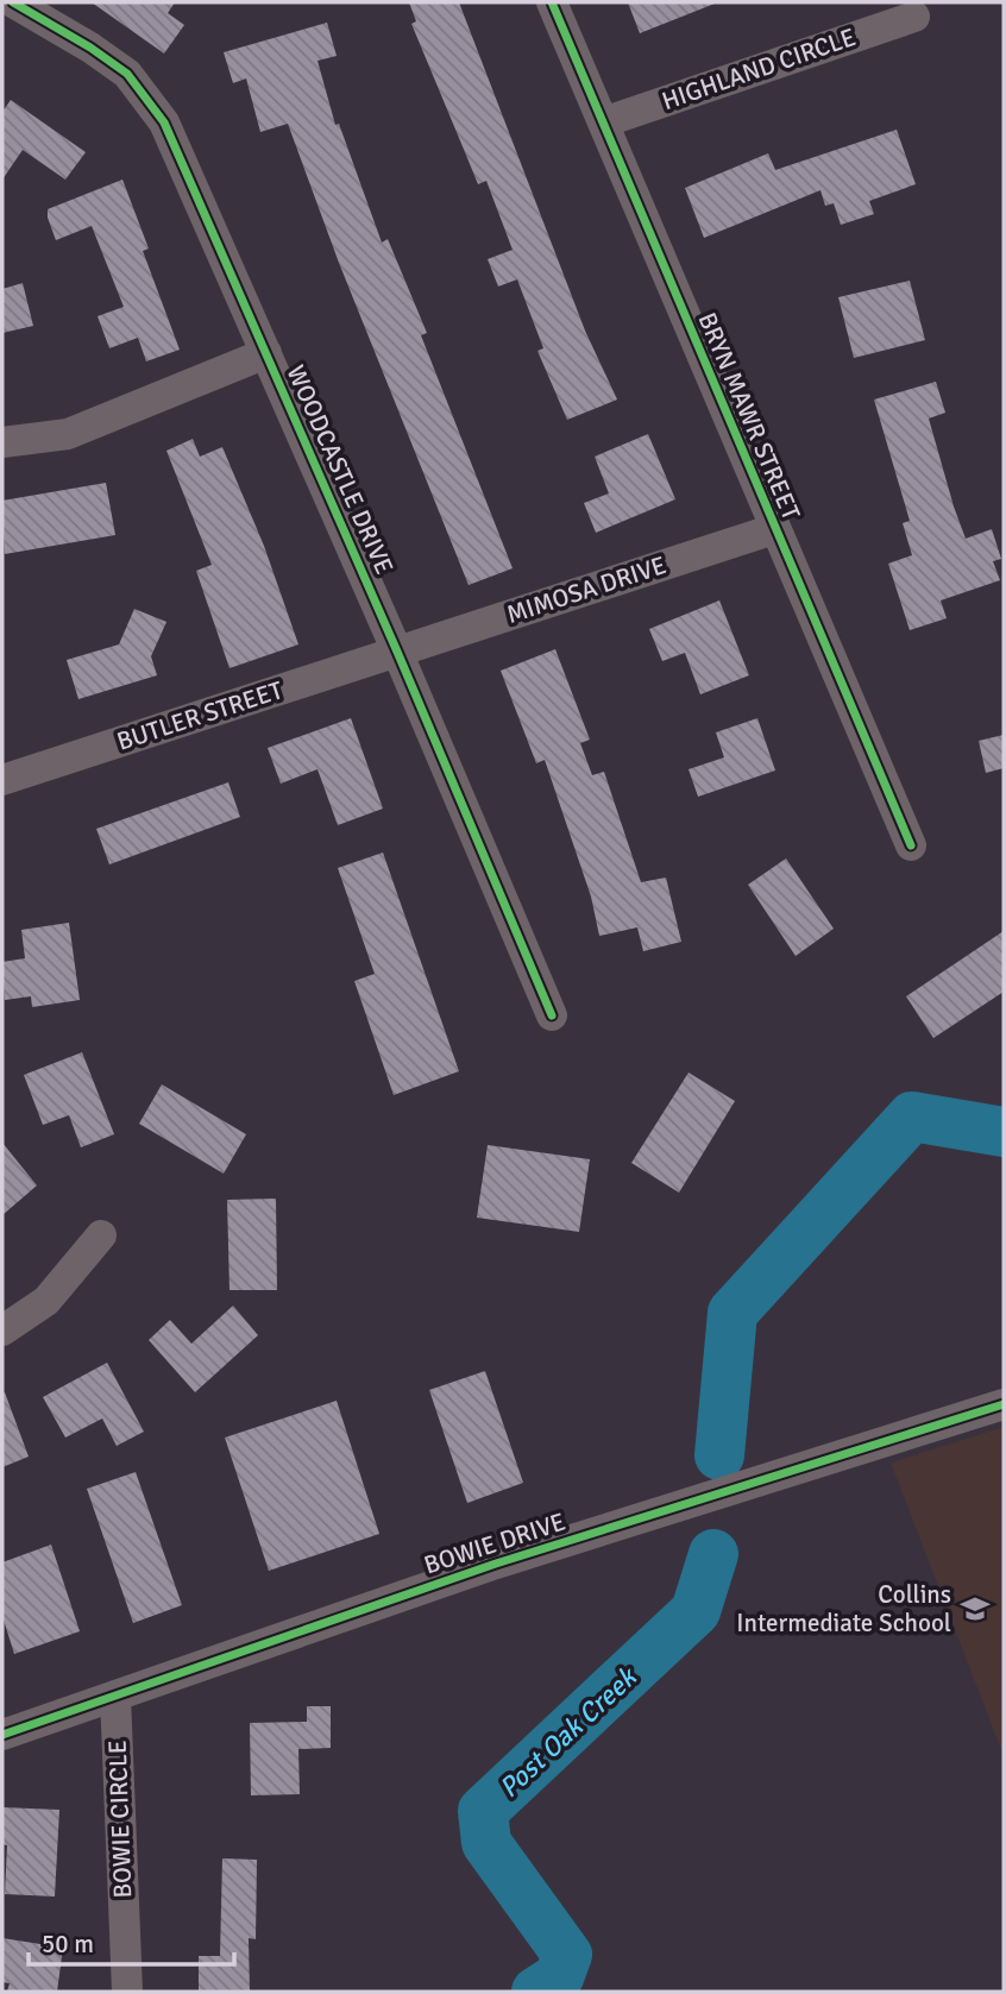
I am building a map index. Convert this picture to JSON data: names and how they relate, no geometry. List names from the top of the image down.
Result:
{
  "streets": {
    "street": [
      "HIGHLAND CIRCLE",
      "BRYN MAWR STREET",
      "WOODCASTLE DRIVE",
      "MIMOSA DRIVE",
      "BUTLER STREET",
      "BOWIE DRIVE",
      "BOWIE CIRCLE"
    ]
  },
  "crossings": [
    ["HIGHLAND CIRCLE", "BRYN MAWR STREET"],
    ["BRYN MAWR STREET", "MIMOSA DRIVE"],
    ["WOODCASTLE DRIVE", "MIMOSA DRIVE"],
    ["WOODCASTLE DRIVE", "BUTLER STREET"],
    ["MIMOSA DRIVE", "BUTLER STREET"],
    ["BOWIE DRIVE", "BOWIE CIRCLE"]
  ],
  "water": ["Post Oak Creek"],
  "places": {
    "school or university": ["Collins Intermediate School"]
  },
  "scale_bar": "50 m"
}
